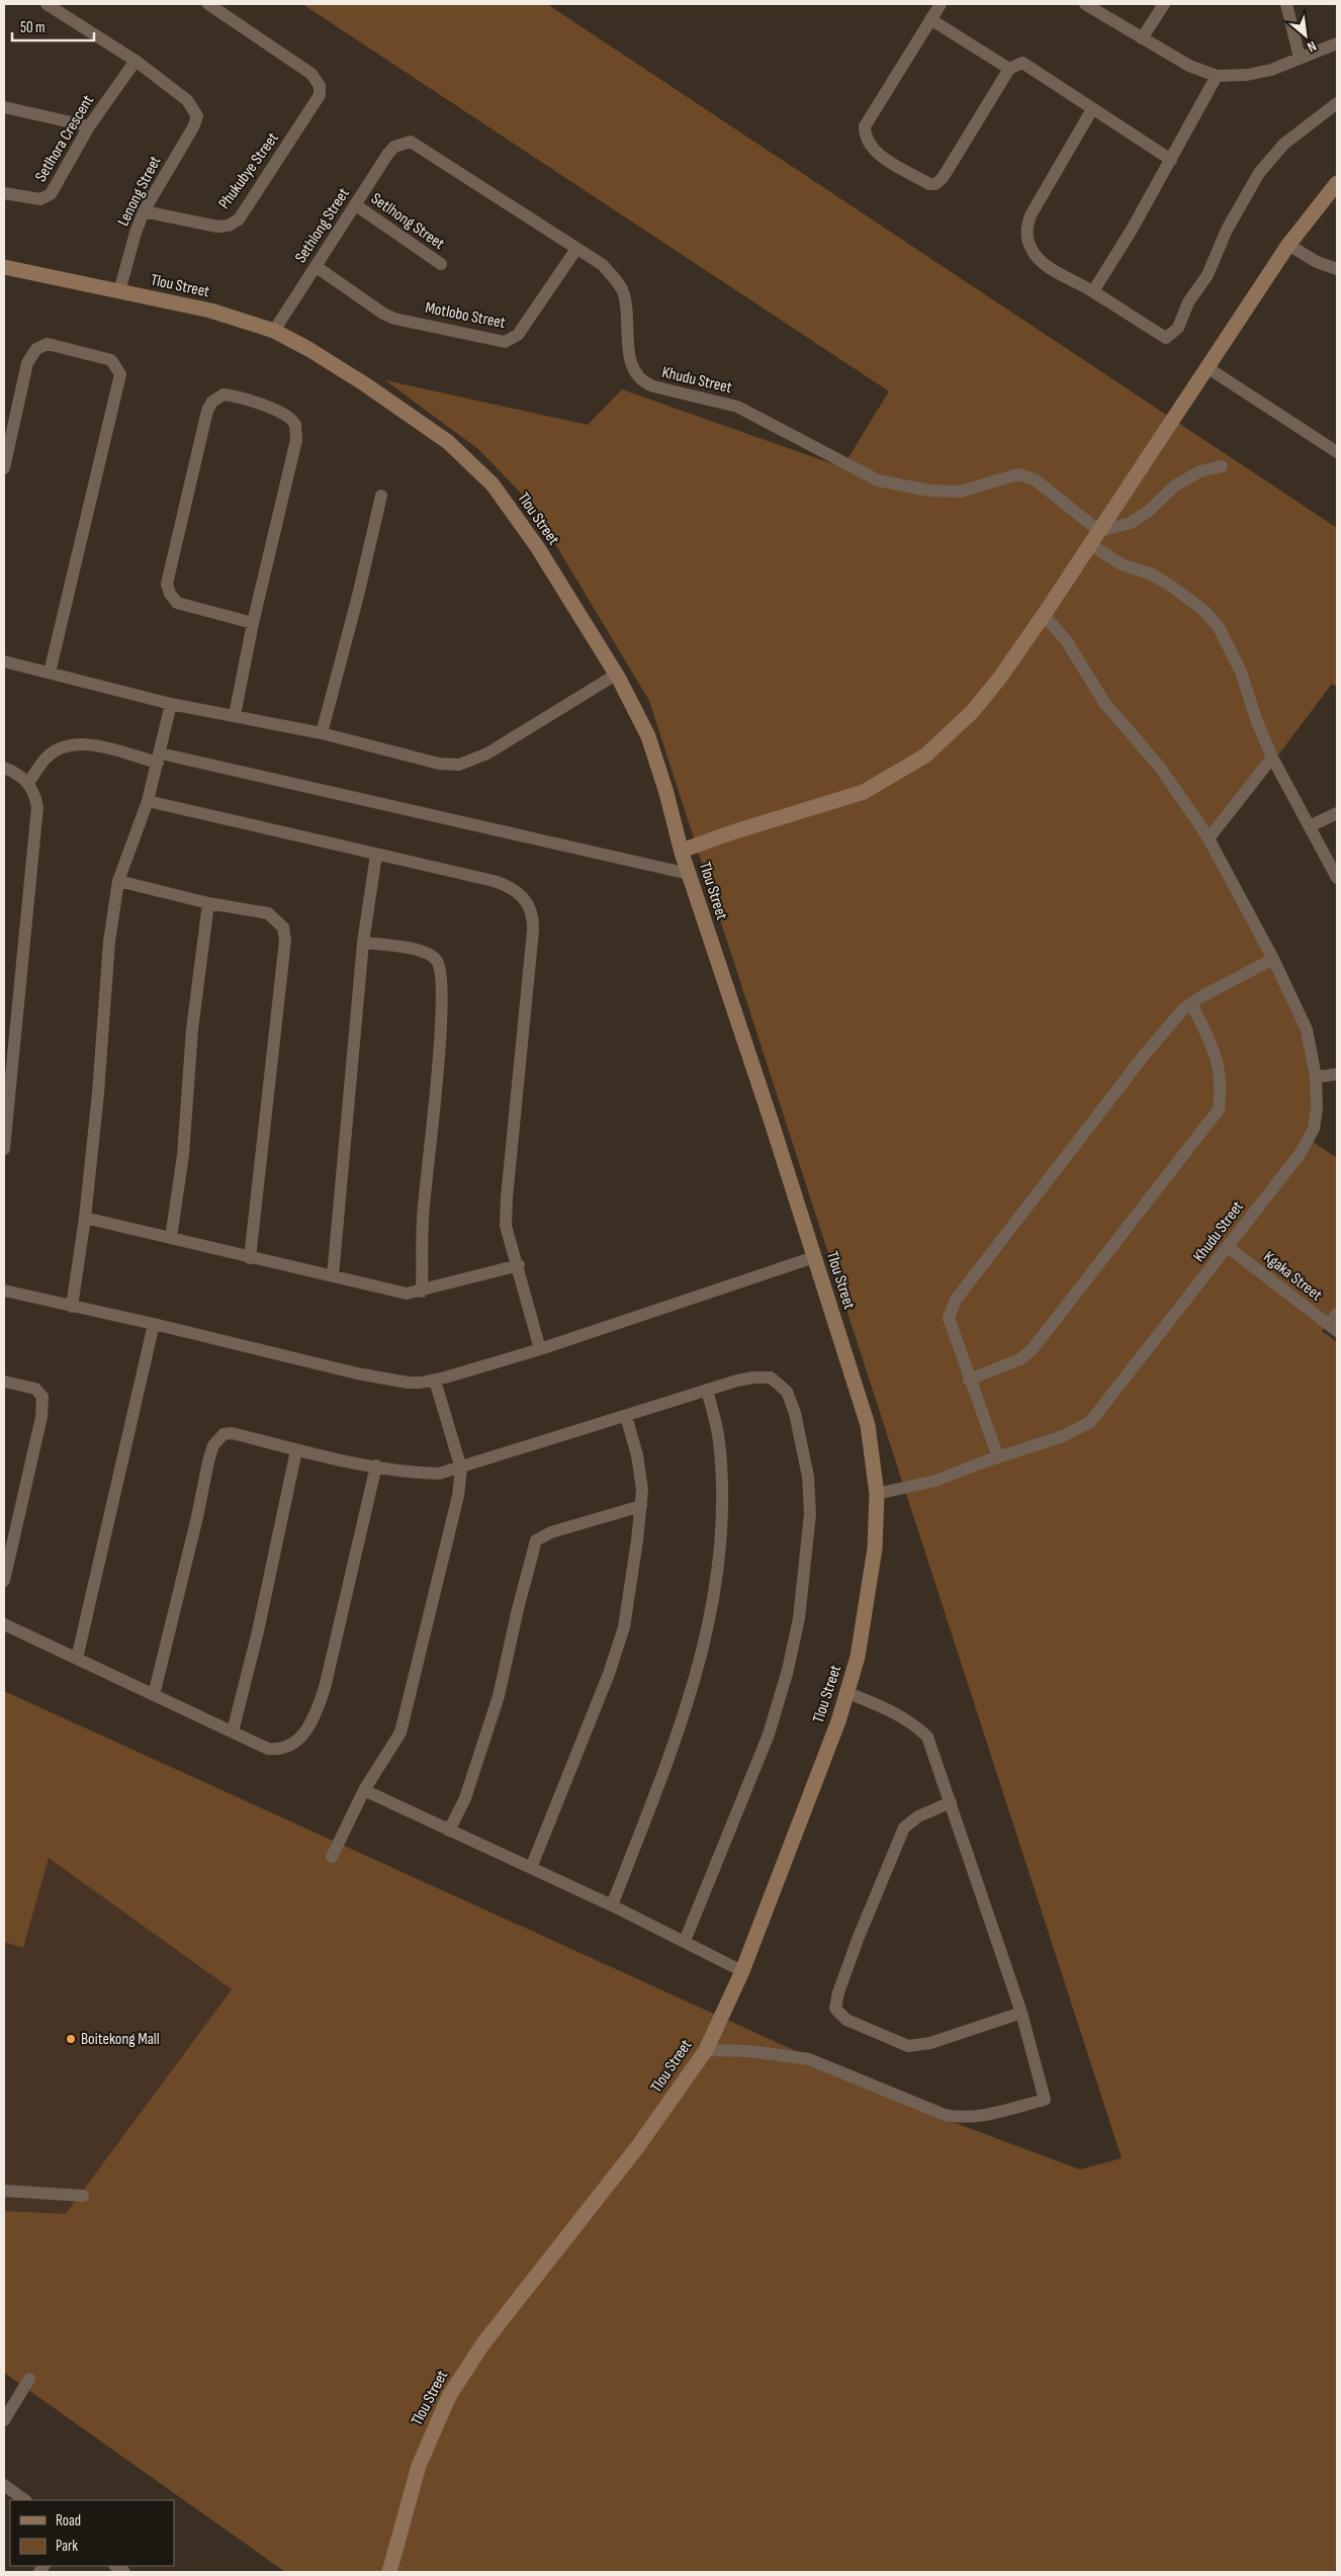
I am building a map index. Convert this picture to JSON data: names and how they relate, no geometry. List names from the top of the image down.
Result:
{
  "streets": {
    "street": [
      "Setlhora Crescent",
      "Phukubye Street",
      "Lenong Street",
      "Setlhong Street",
      "Sethlong Street",
      "Tlou Street",
      "Motlobo Street",
      "Khudu Street",
      "Kgaka Street"
    ]
  },
  "crossings": [
    ["Setlhora Crescent", "Lenong Street"],
    ["Phukubye Street", "Lenong Street"],
    ["Lenong Street", "Tlou Street"],
    ["Setlhong Street", "Sethlong Street"],
    ["Sethlong Street", "Tlou Street"],
    ["Sethlong Street", "Motlobo Street"],
    ["Sethlong Street", "Khudu Street"],
    ["Tlou Street", "Khudu Street"],
    ["Motlobo Street", "Khudu Street"],
    ["Khudu Street", "Kgaka Street"]
  ],
  "places": ["Boitekong Mall"],
  "legend": ["Road", "Park"],
  "scale_bar": "50 m",
  "north": "bottom right"
}
